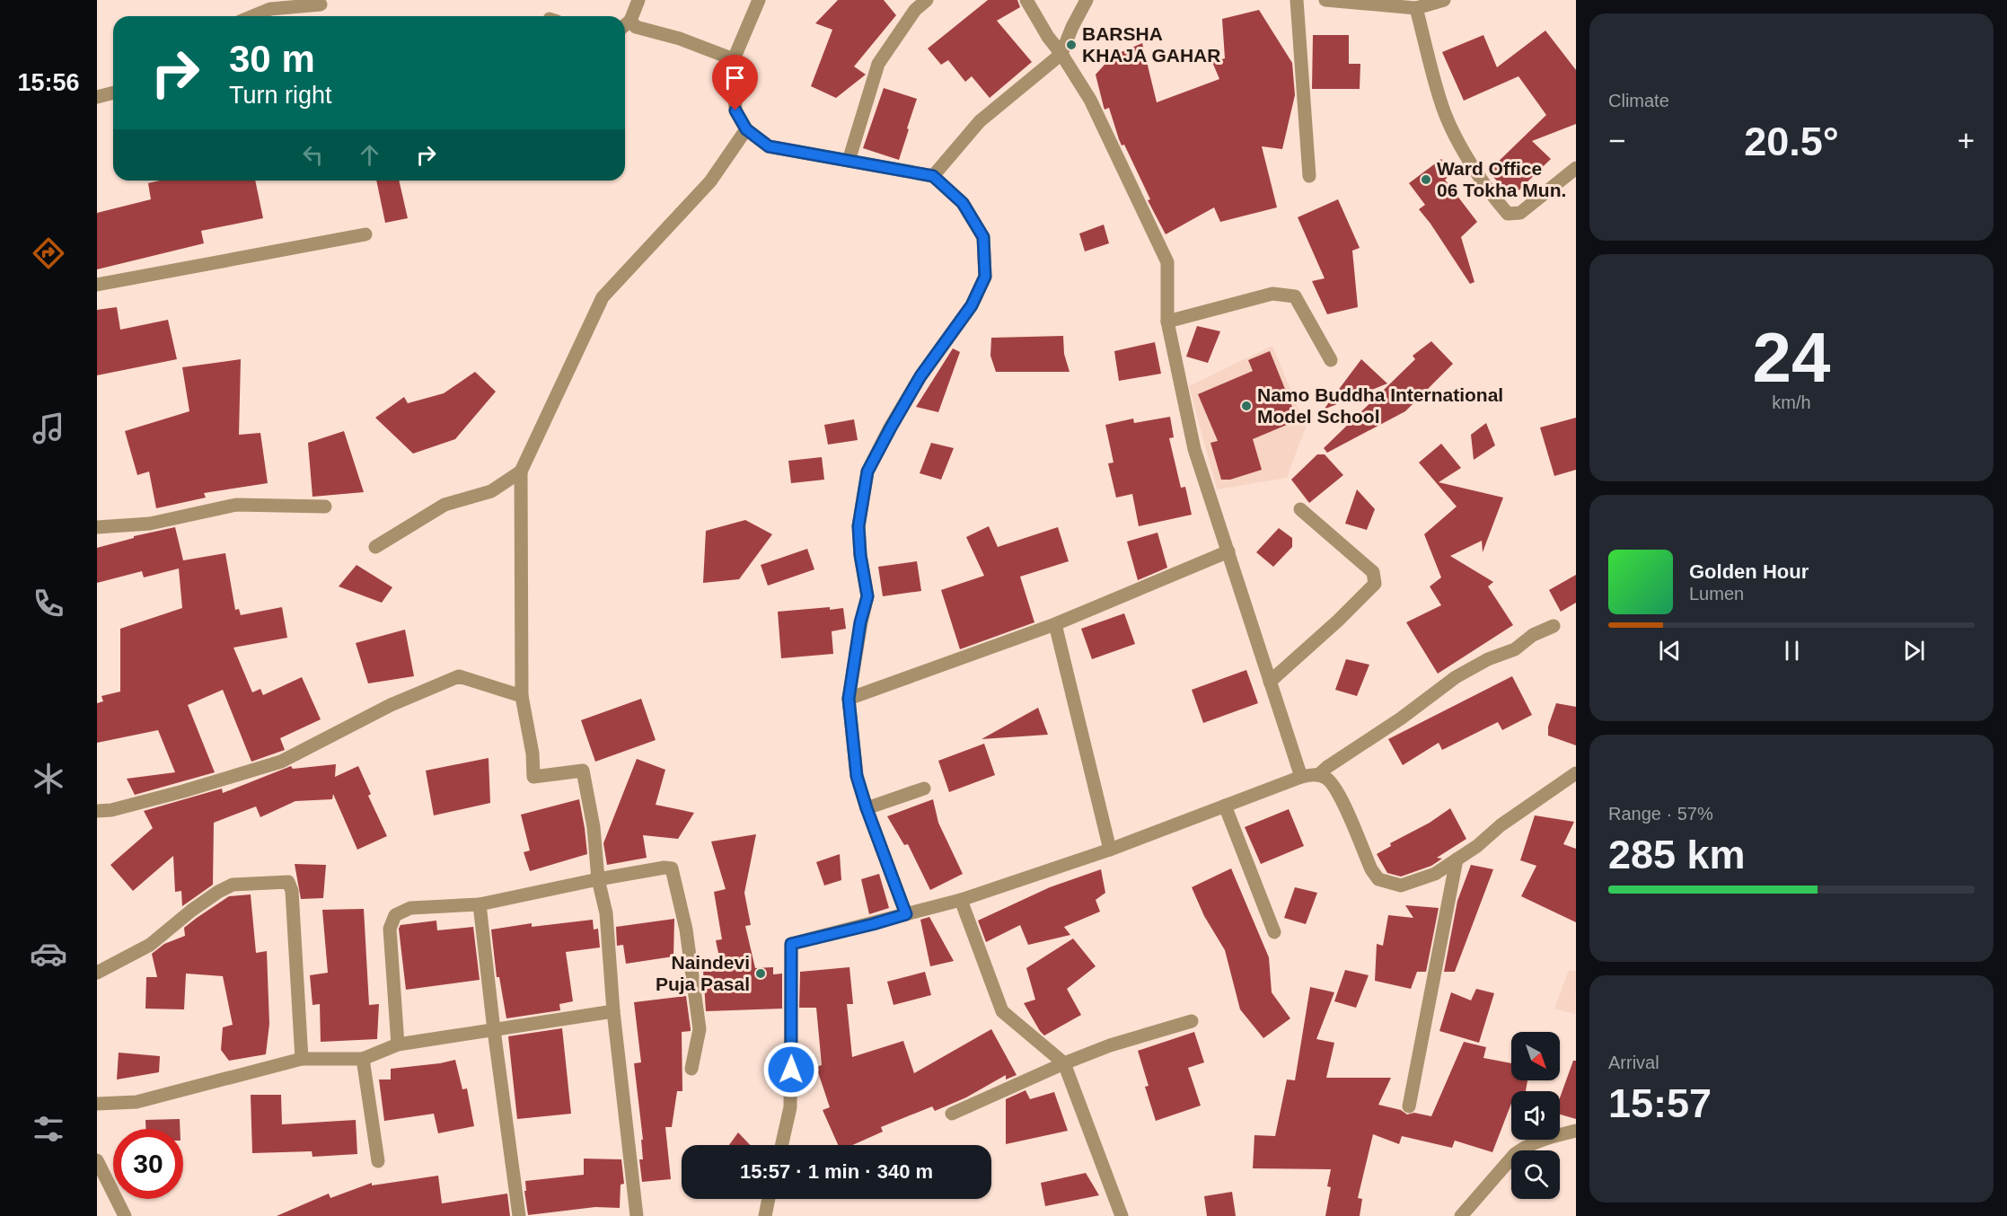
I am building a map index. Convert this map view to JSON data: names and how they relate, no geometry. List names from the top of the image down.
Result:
{
  "places": [
    "BARSHA KHAJA GAHAR",
    "Ward Office 06 Tokha Mun.",
    "Namo Buddha International Model School",
    "Naindevi Puja Pasal"
  ],
  "north": "bottom right",
  "page": {
    "tabs": "15:56",
    "tile": [
      "Climate",
      ["24", "km/h"],
      ["Range · 57%", "285 km"],
      ["Arrival", "15:57"]
    ],
    "turn": ["30 m", "Turn right"],
    "heat": ["−", "20.5°", "+"],
    "song": ["Golden Hour", "Lumen"],
    "limit": "30",
    "trip": "15:57 · 1 min · 340 m"
  }
}
